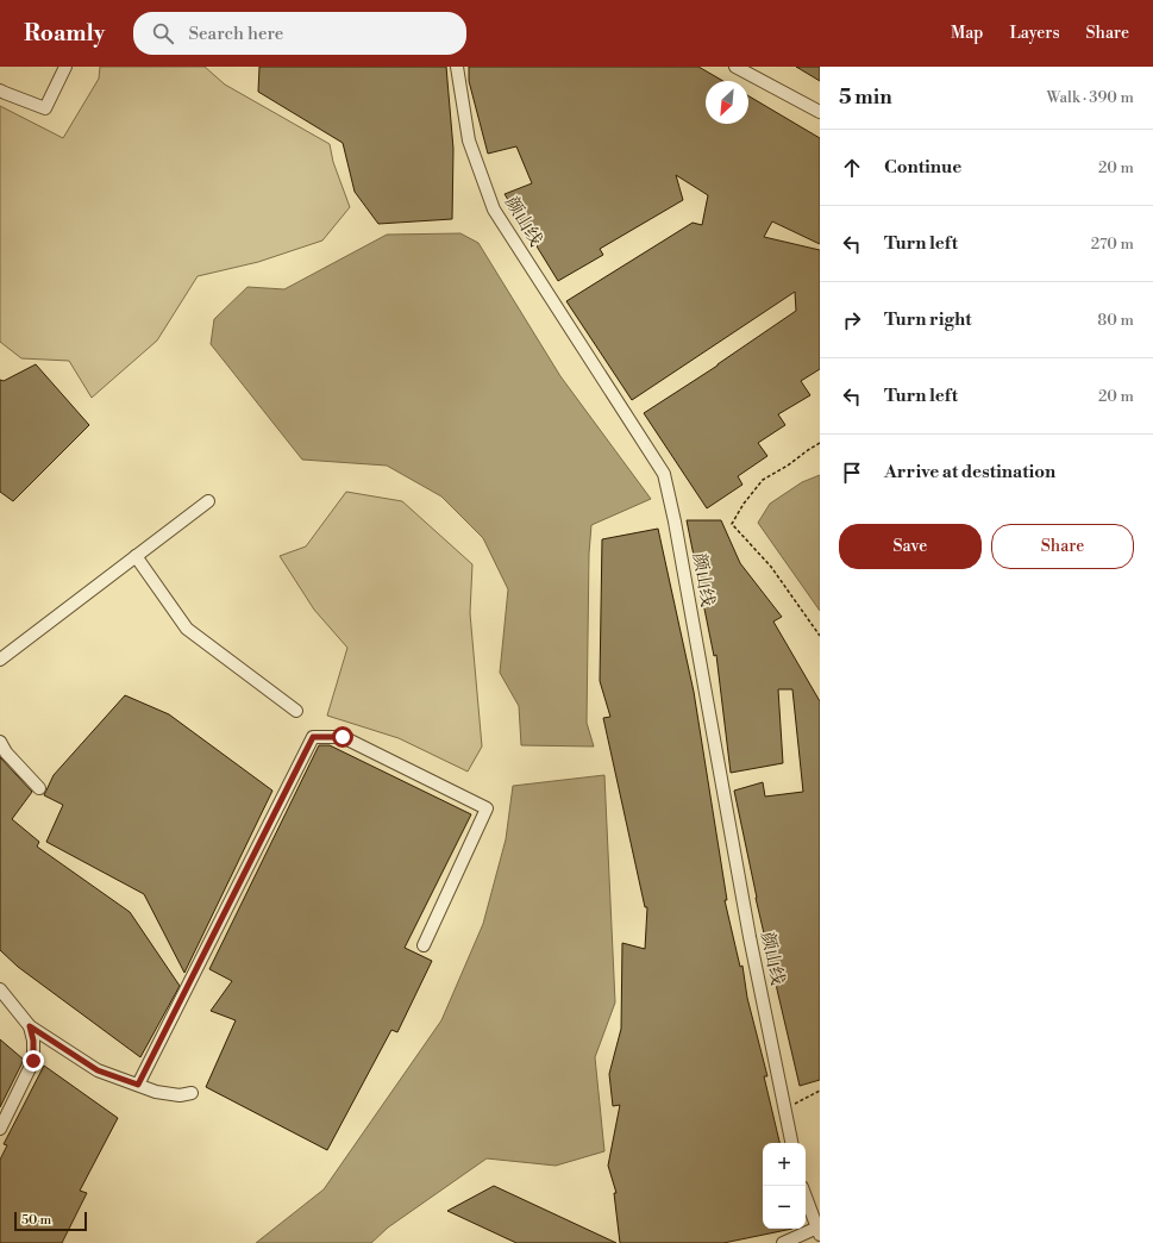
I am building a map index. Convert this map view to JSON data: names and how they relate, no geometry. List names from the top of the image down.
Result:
{
  "streets": {
    "street": ["颜山线"]
  },
  "scale_bar": "50 m",
  "north": "bottom left",
  "page": {
    "header": "Roamly",
    "search": "Search here",
    "nav": ["Map", "Layers", "Share"],
    "heading": ["5 min", "Walk · 390 m"],
    "list": [
      ["Continue", "20 m"],
      ["Turn left", "270 m"],
      ["Turn right", "80 m"],
      ["Turn left", "20 m"],
      "Arrive at destination"
    ],
    "buttons": ["Save", "Share"],
    "map_buttons": ["+", "−"],
    "scale": "50 m"
  }
}
